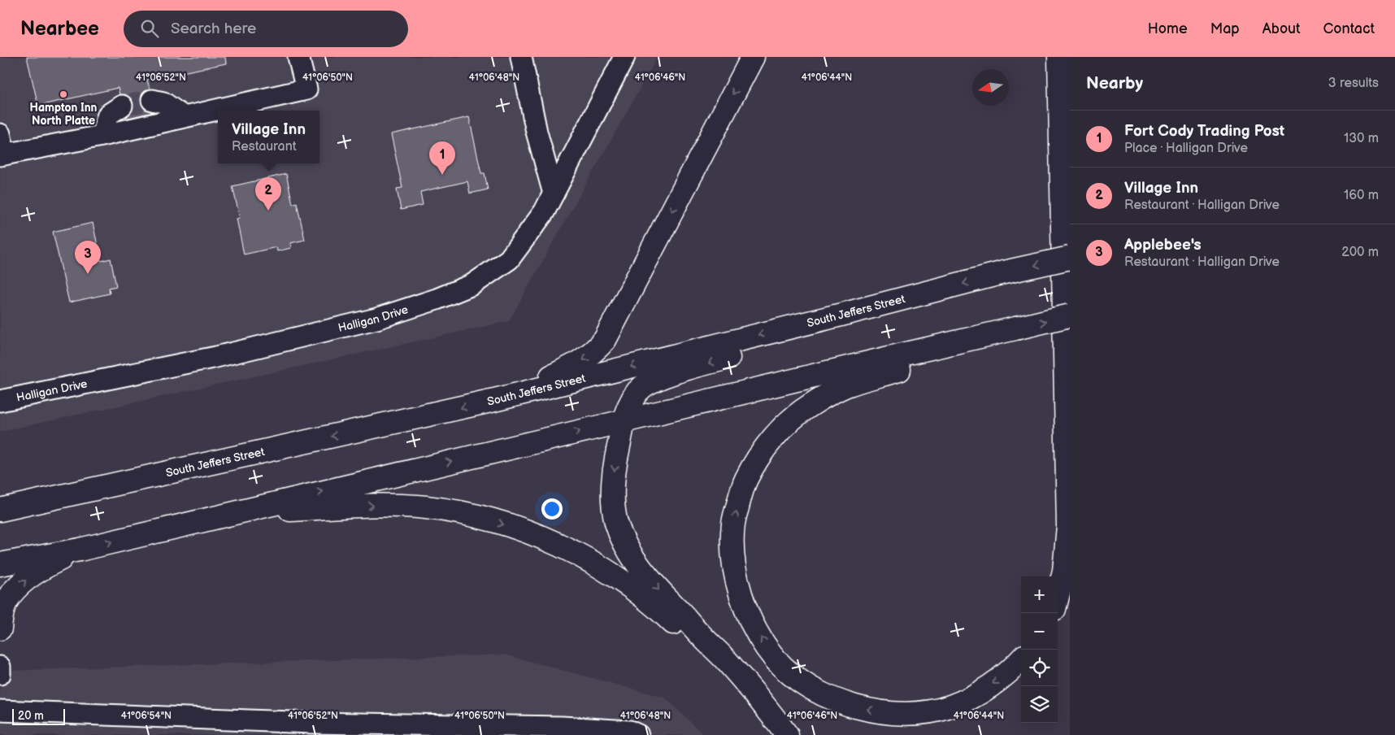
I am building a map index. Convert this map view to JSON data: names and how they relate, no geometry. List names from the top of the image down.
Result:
{
  "streets": {
    "highway": ["South Jeffers Street"],
    "street": ["Halligan Drive"]
  },
  "places": ["Hampton Inn North Platte"],
  "scale_bar": "20 m",
  "north": "left",
  "page": {
    "header": "Nearbee",
    "search": "Search here",
    "nav": [
      "Home",
      "Map",
      "About",
      "Contact"
    ],
    "heading": ["Nearby", "3 results"],
    "list": [
      {
        "mark": "1",
        "name": "Fort Cody Trading Post",
        "note": "Place · Halligan Drive",
        "value": "130 m"
      },
      {
        "mark": "2",
        "name": "Village Inn",
        "note": "Restaurant · Halligan Drive",
        "value": "160 m"
      },
      {
        "mark": "3",
        "name": "Applebee's",
        "note": "Restaurant · Halligan Drive",
        "value": "200 m"
      }
    ],
    "popup": ["Village Inn", "Restaurant"],
    "pins": ["1", "2", "3"],
    "map_buttons": ["+", "−"],
    "scale": "20 m"
  },
  "coordinates": [
    "41°06'52\"N",
    "41°06'50\"N",
    "41°06'48\"N",
    "41°06'46\"N",
    "41°06'44\"N",
    "41°06'54\"N"
  ]
}
